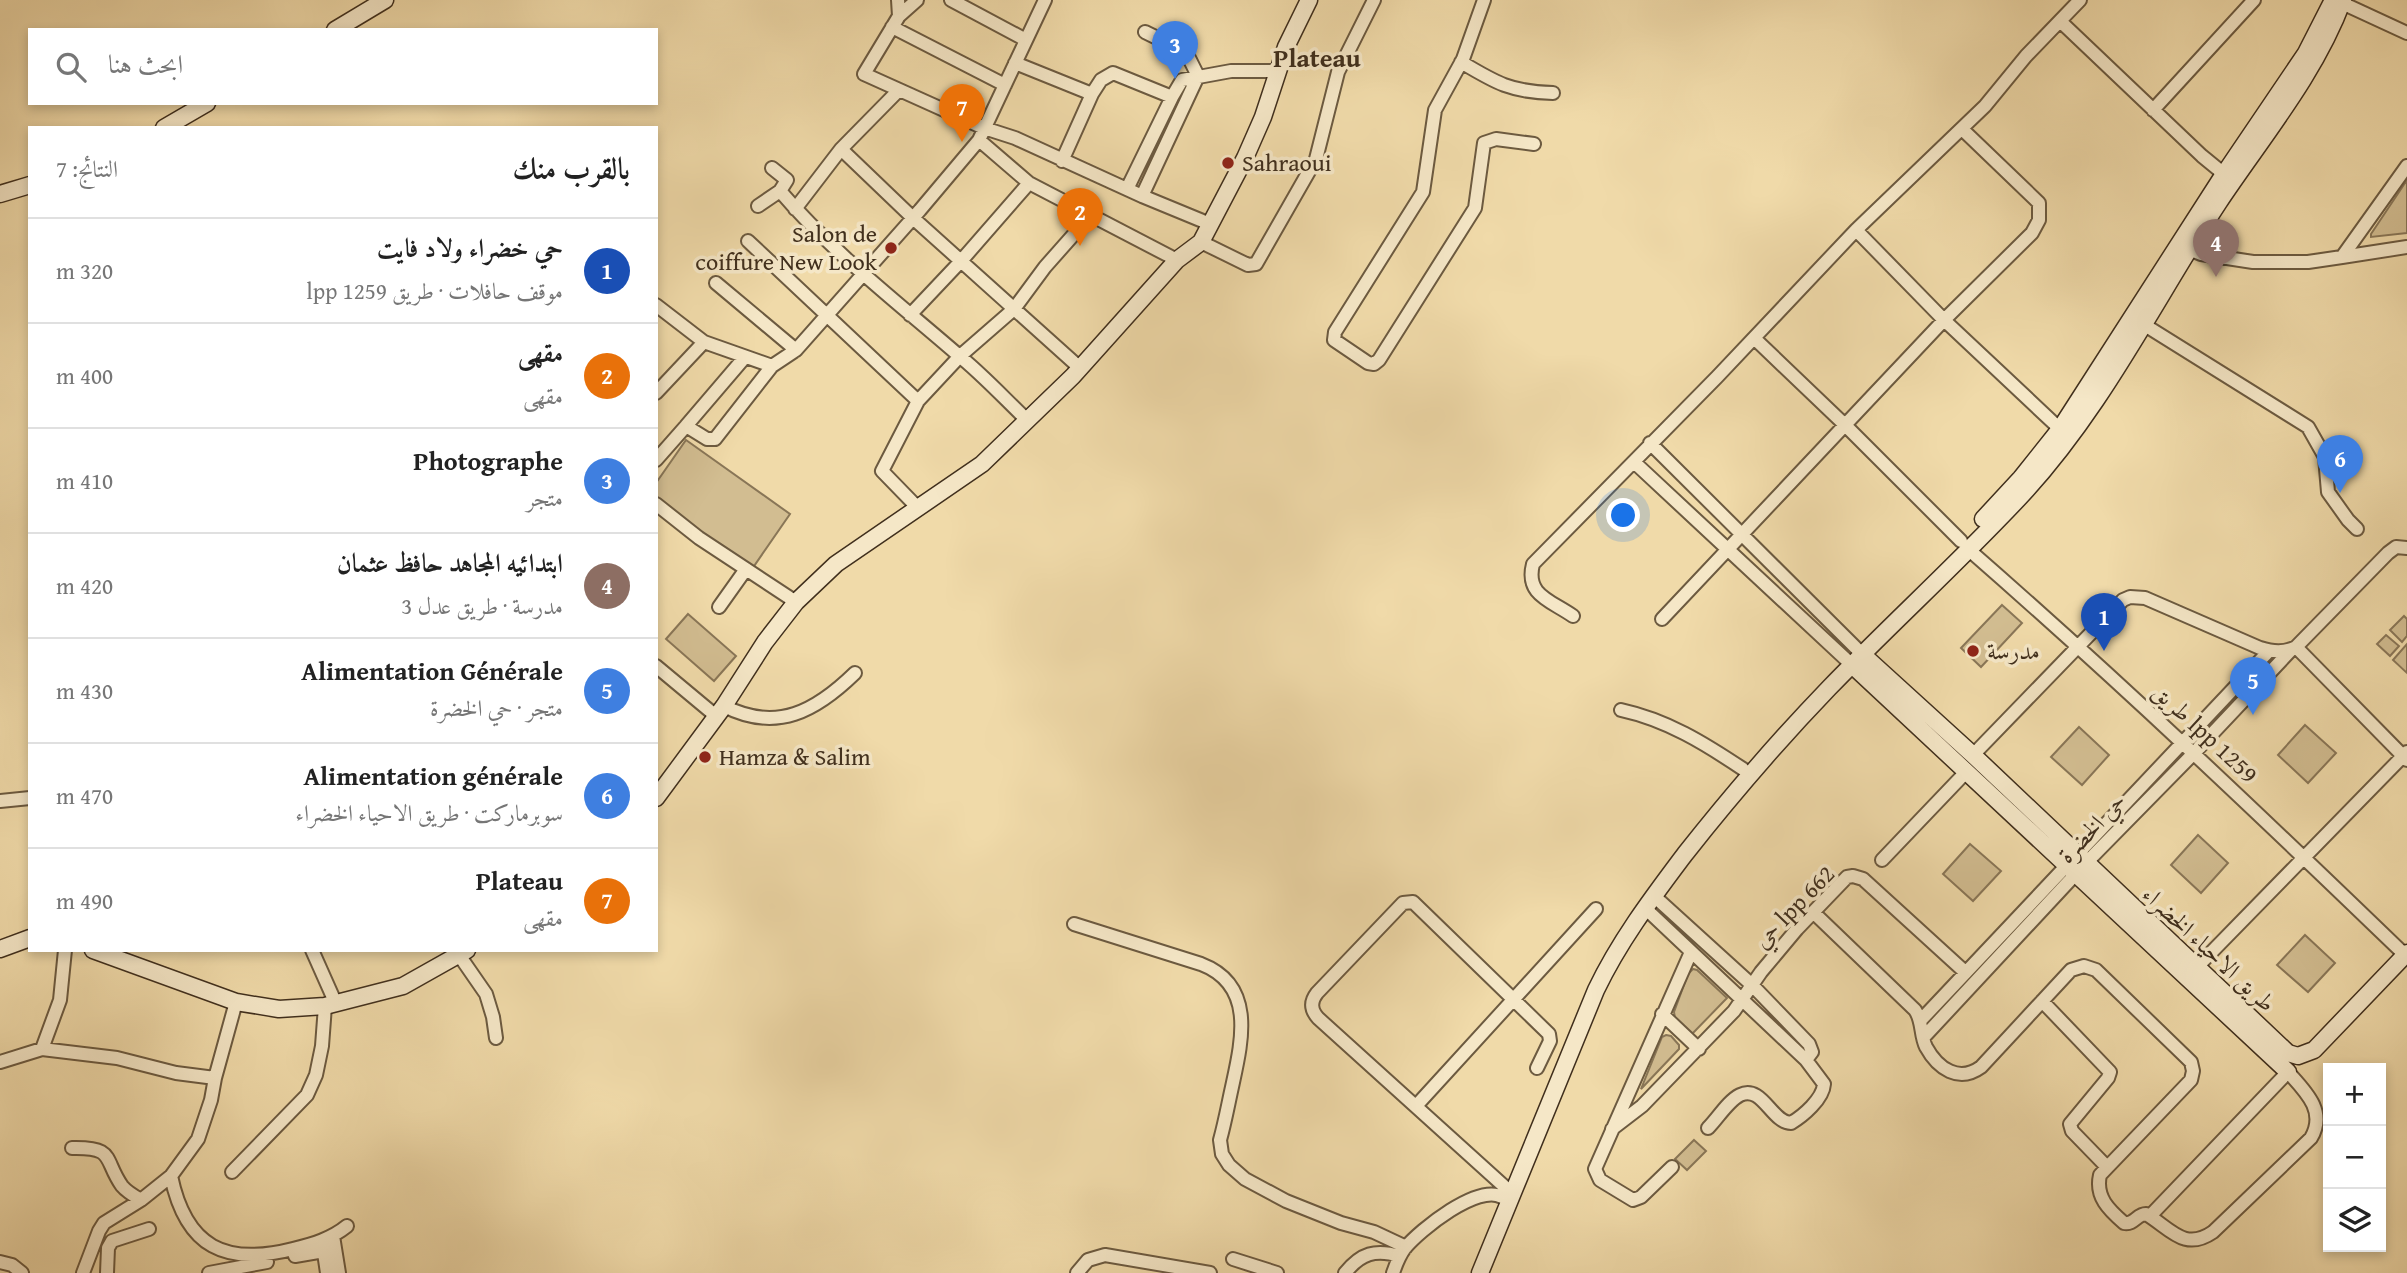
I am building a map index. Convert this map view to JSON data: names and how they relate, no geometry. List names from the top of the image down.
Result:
{
  "streets": {
    "main road": ["طريق lpp 1259", "طريق الاحياء الخضراء"],
    "street": ["حي الخضرة", "حي lpp 662"]
  },
  "crossings": [
    ["طريق lpp 1259", "حي الخضرة"],
    ["طريق lpp 1259", "طريق الاحياء الخضراء"],
    ["حي الخضرة", "طريق الاحياء الخضراء"]
  ],
  "districts": ["Plateau"],
  "places": [
    "Sahraoui",
    "Salon de coiffure New Look",
    "مدرسة",
    "Hamza & Salim"
  ],
  "page": {
    "pins": [
      "3",
      "7",
      "2",
      "4",
      "6",
      "1",
      "5"
    ],
    "search": "ابحث هنا",
    "heading": ["بالقرب منك", "النتائج: 7"],
    "list": [
      {
        "mark": "1",
        "name": "حي خضراء ولاد فايت",
        "note": "موقف حافلات · طريق lpp 1259",
        "value": "320 m"
      },
      {
        "mark": "2",
        "name": "مقهى",
        "note": "مقهى",
        "value": "400 m"
      },
      {
        "mark": "3",
        "name": "Photographe",
        "note": "متجر",
        "value": "410 m"
      },
      {
        "mark": "4",
        "name": "ابتدائيه المجاهد حافظ عثمان",
        "note": "مدرسة · طريق عدل 3",
        "value": "420 m"
      },
      {
        "mark": "5",
        "name": "Alimentation Générale",
        "note": "متجر · حي الخضرة",
        "value": "430 m"
      },
      {
        "mark": "6",
        "name": "Alimentation générale",
        "note": "سوبرماركت · طريق الاحياء الخضراء",
        "value": "470 m"
      },
      {
        "mark": "7",
        "name": "Plateau",
        "note": "مقهى",
        "value": "490 m"
      }
    ],
    "map_buttons": ["+", "−"]
  }
}
